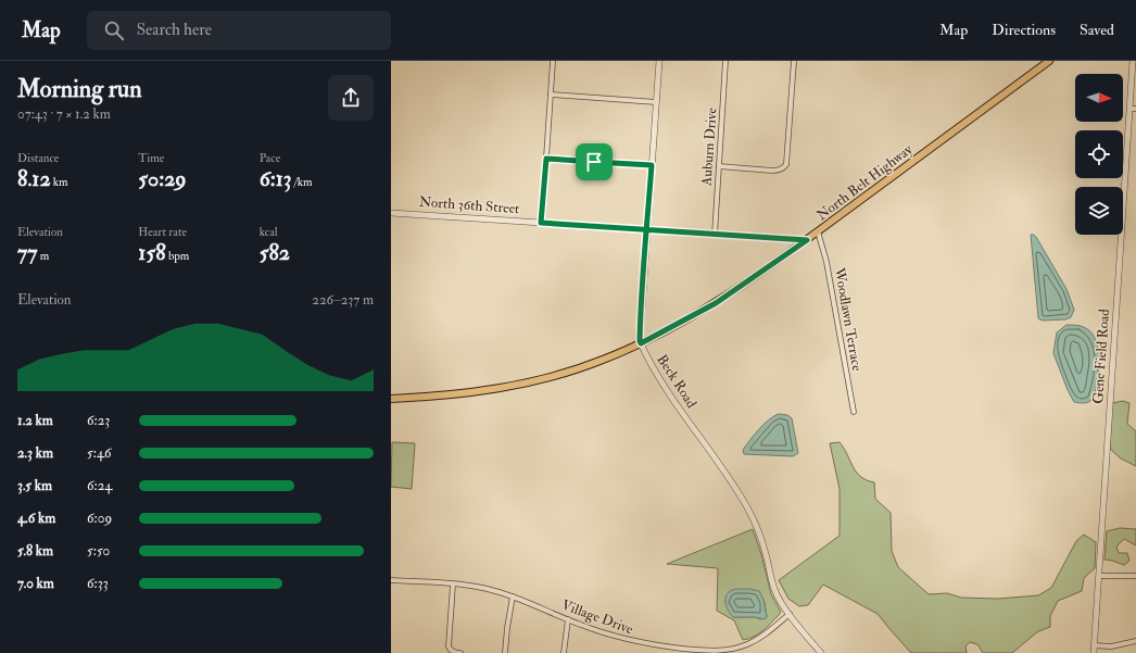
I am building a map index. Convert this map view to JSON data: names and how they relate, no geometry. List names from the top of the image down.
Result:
{
  "streets": {
    "main road": ["North Belt Highway"],
    "street": [
      "Auburn Drive",
      "North 36th Street",
      "Woodlawn Terrace",
      "Gene Field Road",
      "Beck Road",
      "Village Drive"
    ]
  },
  "crossings": [
    ["Auburn Drive", "North 36th Street"],
    ["North Belt Highway", "North 36th Street"],
    ["North Belt Highway", "Woodlawn Terrace"],
    ["North Belt Highway", "Beck Road"],
    ["North 36th Street", "Beck Road"],
    ["Beck Road", "Village Drive"]
  ],
  "north": "right",
  "page": {
    "header": "Map",
    "search": "Search here",
    "nav": ["Map", "Directions", "Saved"],
    "heading": ["Morning run", "07:43 · 7 × 1.2 km"],
    "stats": [
      ["Distance", "8.12 km"],
      ["Time", "50:29"],
      ["Pace", "6:13 /km"],
      ["Elevation", "77 m"],
      ["Heart rate", "158 bpm"],
      ["kcal", "582"]
    ],
    "chart": ["Elevation", "226–237 m"],
    "list": [
      {
        "name": "1.2 km",
        "note": "6:23"
      },
      {
        "name": "2.3 km",
        "note": "5:46"
      },
      {
        "name": "3.5 km",
        "note": "6:24"
      },
      {
        "name": "4.6 km",
        "note": "6:09"
      },
      {
        "name": "5.8 km",
        "note": "5:50"
      },
      {
        "name": "7.0 km",
        "note": "6:33"
      }
    ]
  }
}
